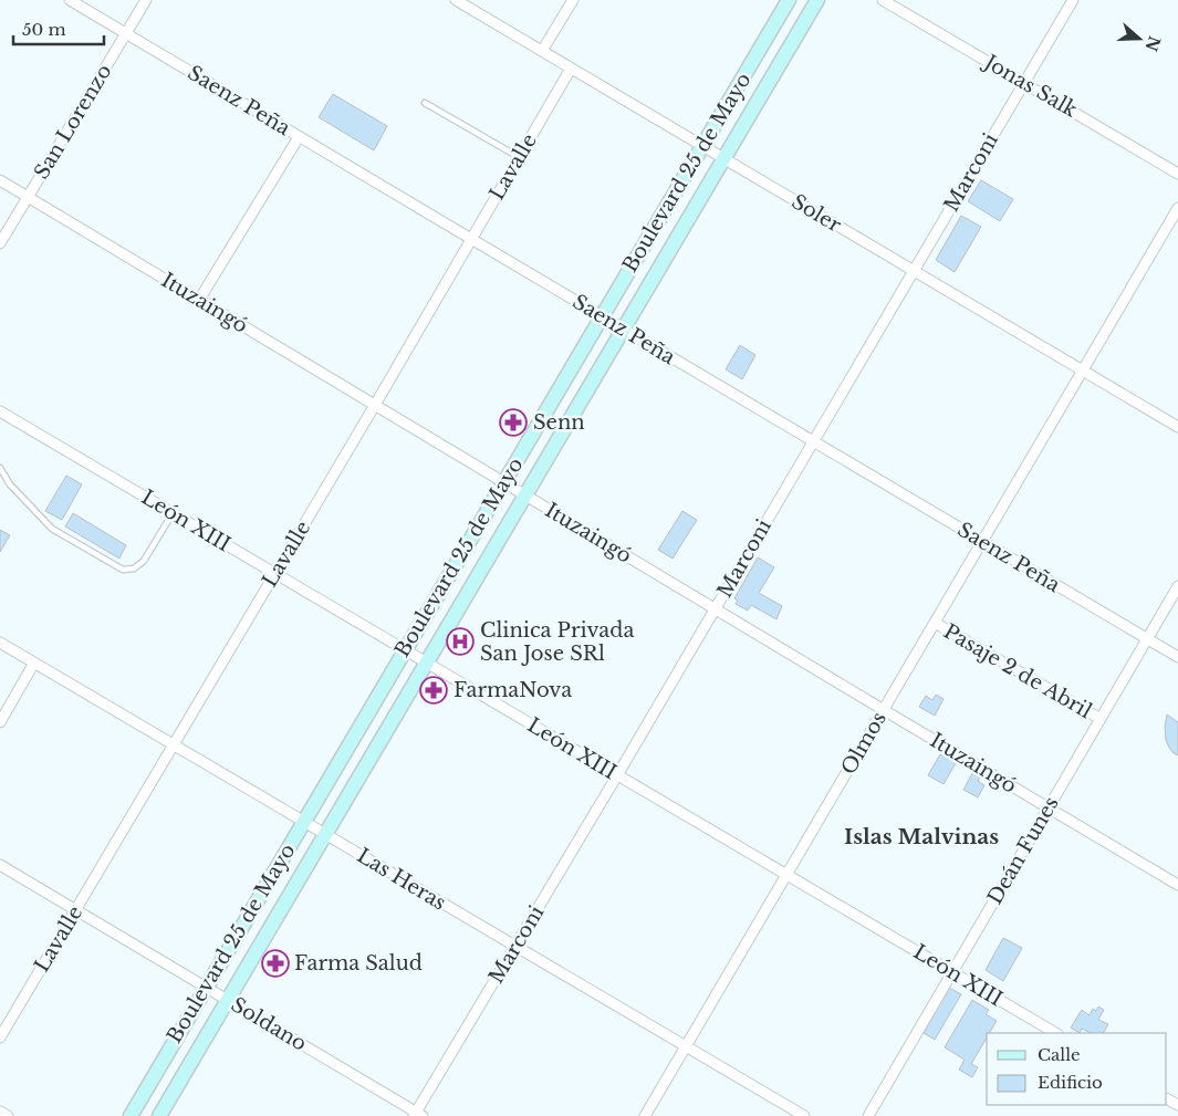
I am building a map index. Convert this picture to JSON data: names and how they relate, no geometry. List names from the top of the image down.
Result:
{
  "streets": {
    "street": [
      "Jonas Salk",
      "Saenz Peña",
      "San Lorenzo",
      "Lavalle",
      "Boulevard 25 de Mayo",
      "Marconi",
      "Soler",
      "Ituzaingó",
      "León XIII",
      "Pasaje 2 de Abril",
      "Olmos",
      "Deán Funes",
      "Las Heras",
      "Soldano"
    ]
  },
  "crossings": [
    ["Jonas Salk", "Marconi"],
    ["Saenz Peña", "San Lorenzo"],
    ["Saenz Peña", "Lavalle"],
    ["Saenz Peña", "Boulevard 25 de Mayo"],
    ["Saenz Peña", "Marconi"],
    ["Saenz Peña", "Olmos"],
    ["Saenz Peña", "Deán Funes"],
    ["San Lorenzo", "Ituzaingó"],
    ["Lavalle", "Soler"],
    ["Lavalle", "Ituzaingó"],
    ["Lavalle", "León XIII"],
    ["Lavalle", "Las Heras"],
    ["Lavalle", "Soldano"],
    ["Boulevard 25 de Mayo", "Soler"],
    ["Boulevard 25 de Mayo", "Ituzaingó"],
    ["Boulevard 25 de Mayo", "León XIII"],
    ["Boulevard 25 de Mayo", "Las Heras"],
    ["Boulevard 25 de Mayo", "Soldano"],
    ["Marconi", "Soler"],
    ["Marconi", "Ituzaingó"],
    ["Marconi", "León XIII"],
    ["Marconi", "Las Heras"],
    ["Marconi", "Soldano"],
    ["Soler", "Olmos"],
    ["Ituzaingó", "Olmos"],
    ["Ituzaingó", "Deán Funes"],
    ["León XIII", "Olmos"],
    ["León XIII", "Deán Funes"],
    ["Pasaje 2 de Abril", "Olmos"],
    ["Pasaje 2 de Abril", "Deán Funes"],
    ["Olmos", "Las Heras"]
  ],
  "districts": ["Islas Malvinas"],
  "places": {
    "pharmacy": ["Senn", "FarmaNova", "Farma Salud"],
    "hospital": ["Clinica Privada San Jose SRl"]
  },
  "legend": ["Calle", "Edificio"],
  "scale_bar": "50 m",
  "north": "right"
}
